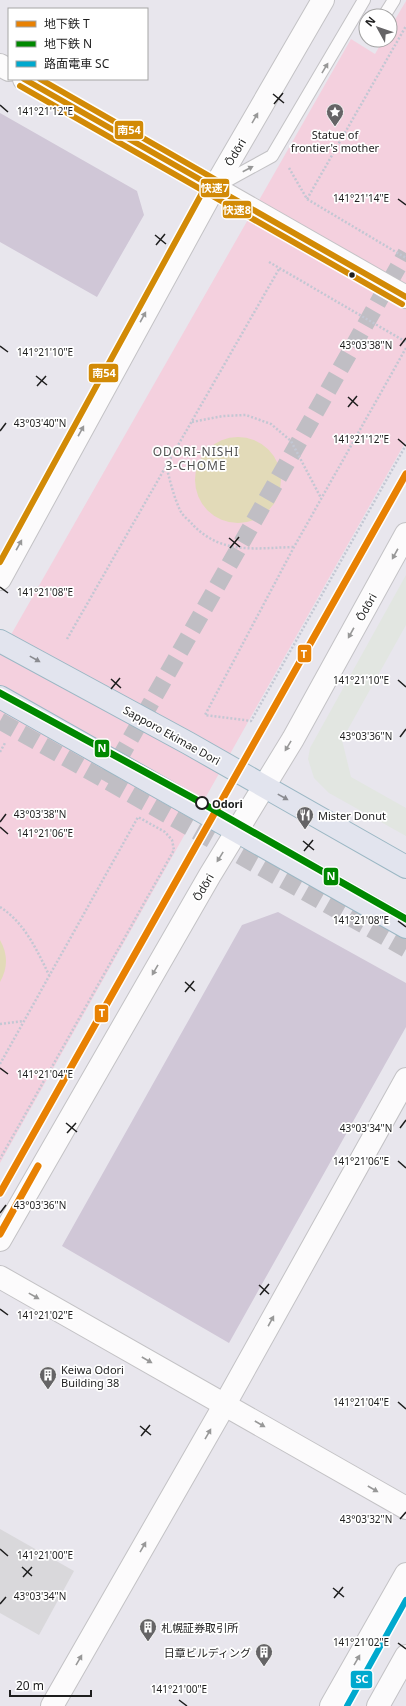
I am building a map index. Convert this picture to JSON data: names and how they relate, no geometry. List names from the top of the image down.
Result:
{
  "streets": {
    "highway": ["Sapporo Ekimae Dori"],
    "street": ["Ōdōri"]
  },
  "crossings": [
    ["Ōdōri", "Sapporo Ekimae Dori"]
  ],
  "districts": ["ODORI-NISHI 3-CHOME"],
  "places": {
    "place": ["Statue of frontier's mother"],
    "other": ["Odori"],
    "restaurant": ["Mister Donut"],
    "building": ["Keiwa Odori Building 38", "札幌証券取引所", "日章ビルディング"]
  },
  "lines": [
    "transit line 快速7",
    "transit line 南54",
    "transit line 快速8",
    "metro line T",
    "metro line N",
    "tram line SC"
  ],
  "legend": ["地下鉄 T", "地下鉄 N", "路面電車 SC"],
  "scale_bar": "20 m",
  "north": "top left",
  "coordinates": [
    "141°21'12\"E",
    "141°21'14\"E",
    "43°03'38\"N",
    "141°21'10\"E",
    "43°03'40\"N",
    "141°21'08\"E",
    "43°03'36\"N",
    "141°21'06\"E",
    "141°21'04\"E",
    "43°03'34\"N",
    "141°21'02\"E",
    "43°03'32\"N",
    "141°21'00\"E"
  ]
}
